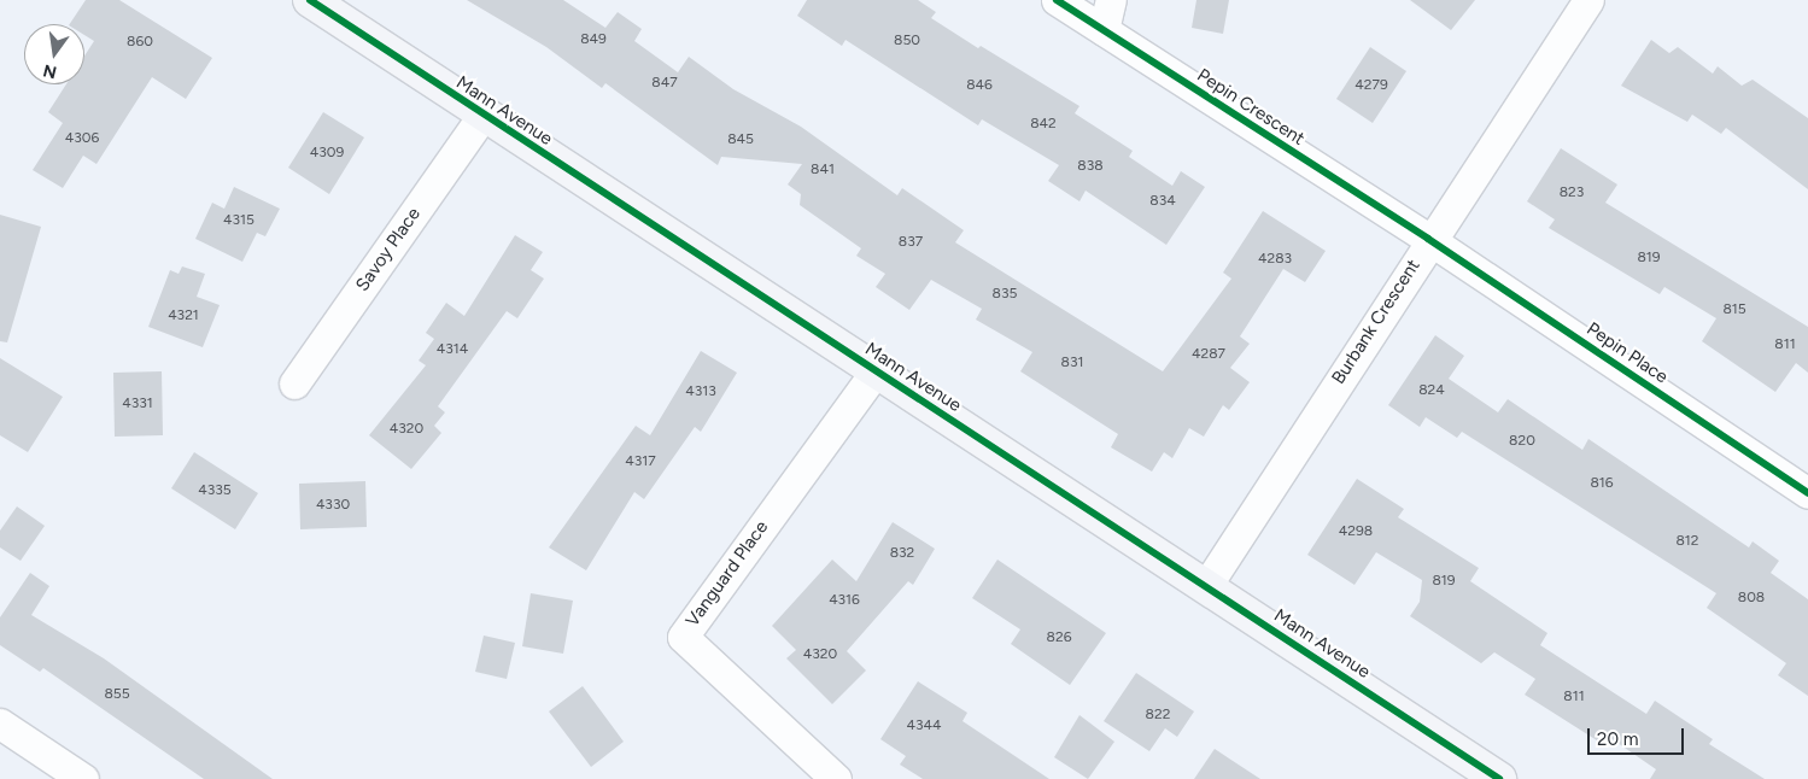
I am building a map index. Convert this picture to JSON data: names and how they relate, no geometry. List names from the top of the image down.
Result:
{
  "streets": {
    "main road": ["Mann Avenue"],
    "street": [
      "Pepin Crescent",
      "Savoy Place",
      "Burbank Crescent",
      "Pepin Place",
      "Vanguard Place"
    ]
  },
  "crossings": [
    ["Pepin Crescent", "Burbank Crescent"],
    ["Pepin Crescent", "Pepin Place"],
    ["Mann Avenue", "Savoy Place"],
    ["Mann Avenue", "Burbank Crescent"],
    ["Mann Avenue", "Vanguard Place"],
    ["Burbank Crescent", "Pepin Place"]
  ],
  "house_numbers": [
    "849",
    "850",
    "860",
    "847",
    "846",
    "4279",
    "842",
    "4306",
    "845",
    "4309",
    "838",
    "841",
    "823",
    "834",
    "4315",
    "837",
    "819",
    "4283",
    "835",
    "815",
    "4321",
    "811",
    "4314",
    "4287",
    "831",
    "824",
    "4313",
    "4331",
    "4320",
    "820",
    "4317",
    "816",
    "4335",
    "4330",
    "4298",
    "812",
    "832",
    "819",
    "808",
    "4316",
    "826",
    "4320",
    "855",
    "811",
    "822",
    "4344"
  ],
  "scale_bar": "20 m",
  "north": "bottom"
}
